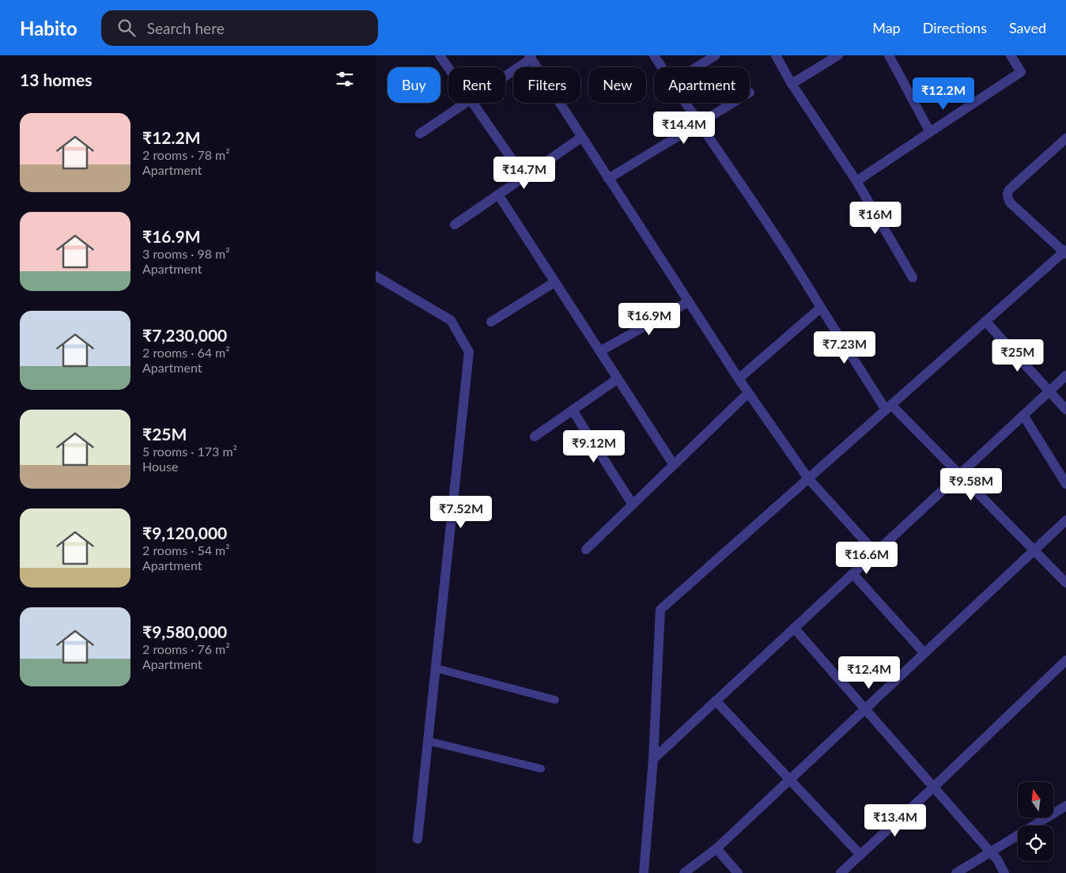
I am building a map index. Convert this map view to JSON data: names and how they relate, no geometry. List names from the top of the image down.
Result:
{
  "north": "top",
  "page": {
    "header": "Habito",
    "search": "Search here",
    "nav": ["Map", "Directions", "Saved"],
    "heading": "13 homes",
    "chip": [
      "Buy",
      "Rent",
      "Filters",
      "New",
      "Apartment"
    ],
    "price": [
      "₹12.2M",
      "₹14.4M",
      "₹14.7M",
      "₹16M",
      "₹16.9M",
      "₹7.23M",
      "₹25M",
      "₹9.12M",
      "₹9.58M",
      "₹7.52M",
      "₹16.6M",
      "₹12.4M",
      "₹13.4M"
    ],
    "list": [
      {
        "name": "₹12.2M",
        "note": "2 rooms · 78 m² · Apartment"
      },
      {
        "name": "₹16.9M",
        "note": "3 rooms · 98 m² · Apartment"
      },
      {
        "name": "₹7,230,000",
        "note": "2 rooms · 64 m² · Apartment"
      },
      {
        "name": "₹25M",
        "note": "5 rooms · 173 m² · House"
      },
      {
        "name": "₹9,120,000",
        "note": "2 rooms · 54 m² · Apartment"
      },
      {
        "name": "₹9,580,000",
        "note": "2 rooms · 76 m² · Apartment"
      }
    ]
  }
}
